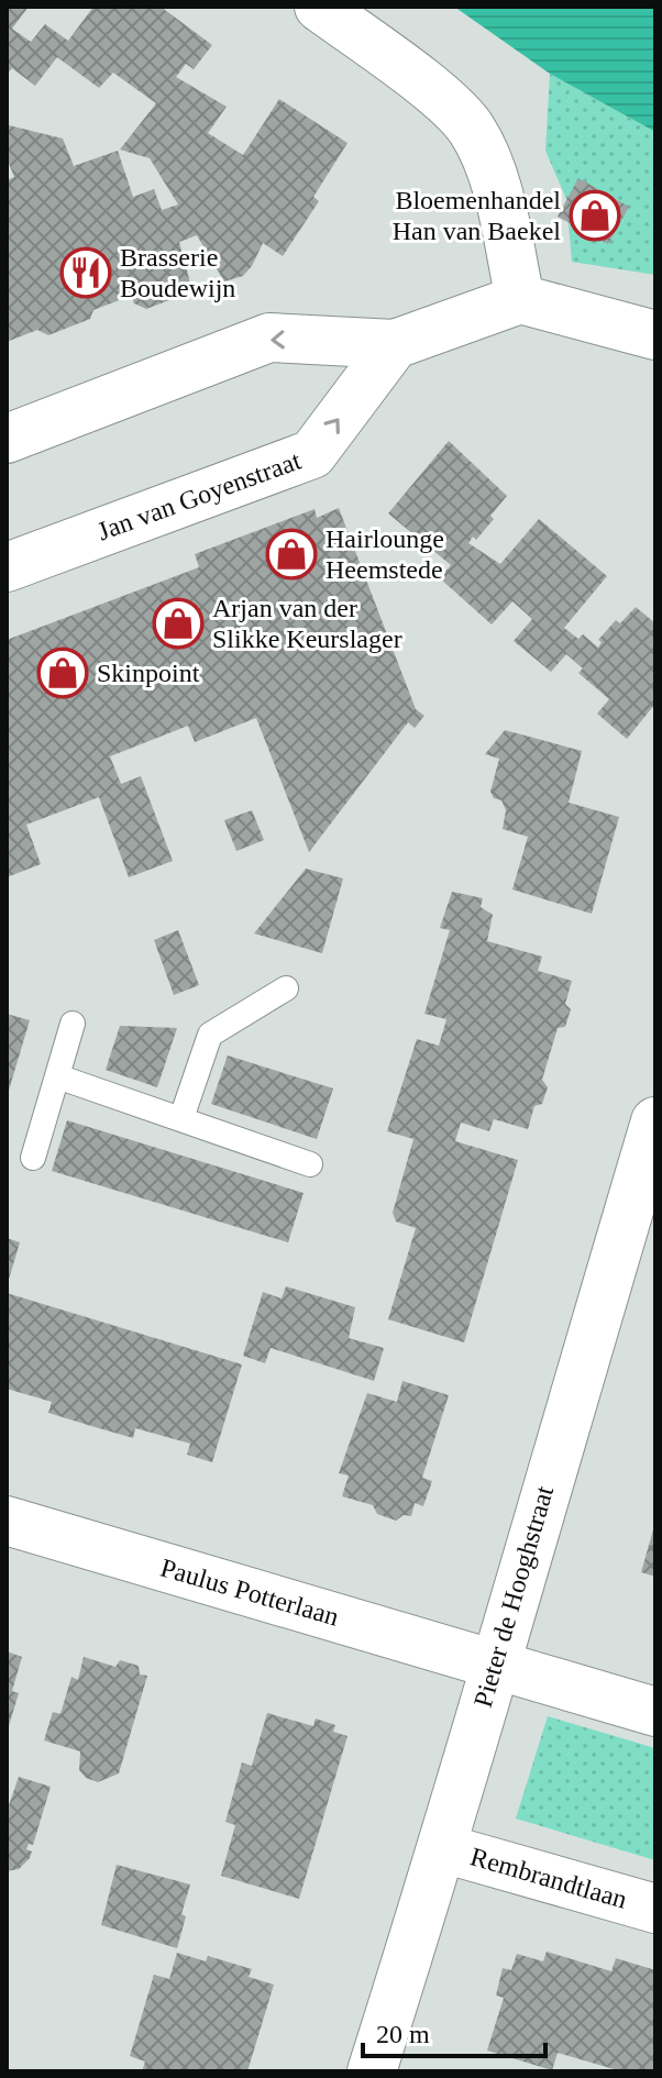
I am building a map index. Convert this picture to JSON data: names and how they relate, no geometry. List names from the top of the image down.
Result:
{
  "streets": {
    "street": [
      "Jan van Goyenstraat",
      "Paulus Potterlaan",
      "Pieter de Hooghstraat",
      "Rembrandtlaan"
    ]
  },
  "crossings": [
    ["Paulus Potterlaan", "Pieter de Hooghstraat"],
    ["Pieter de Hooghstraat", "Rembrandtlaan"]
  ],
  "places": {
    "shop": [
      "Bloemenhandel Han van Baekel",
      "Hairlounge Heemstede",
      "Arjan van der Slikke Keurslager",
      "Skinpoint"
    ],
    "restaurant": ["Brasserie Boudewijn"]
  },
  "scale_bar": "20 m"
}
